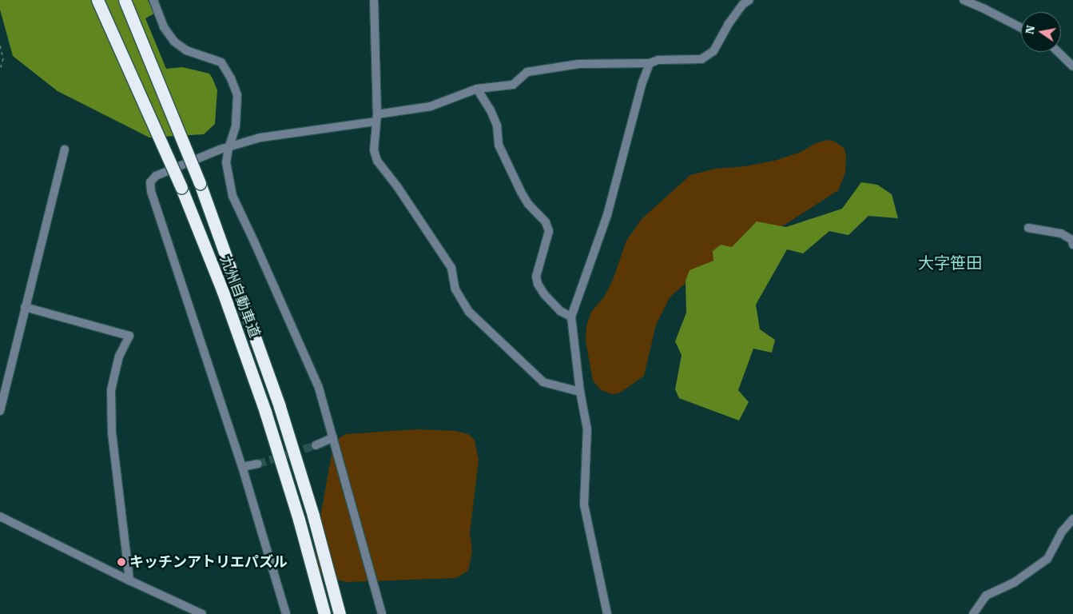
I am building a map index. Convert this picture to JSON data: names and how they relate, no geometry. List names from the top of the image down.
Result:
{
  "streets": {
    "highway": ["九州自動車道"]
  },
  "districts": ["大字笹田"],
  "places": ["キッチンアトリエパズル"],
  "north": "left"
}
